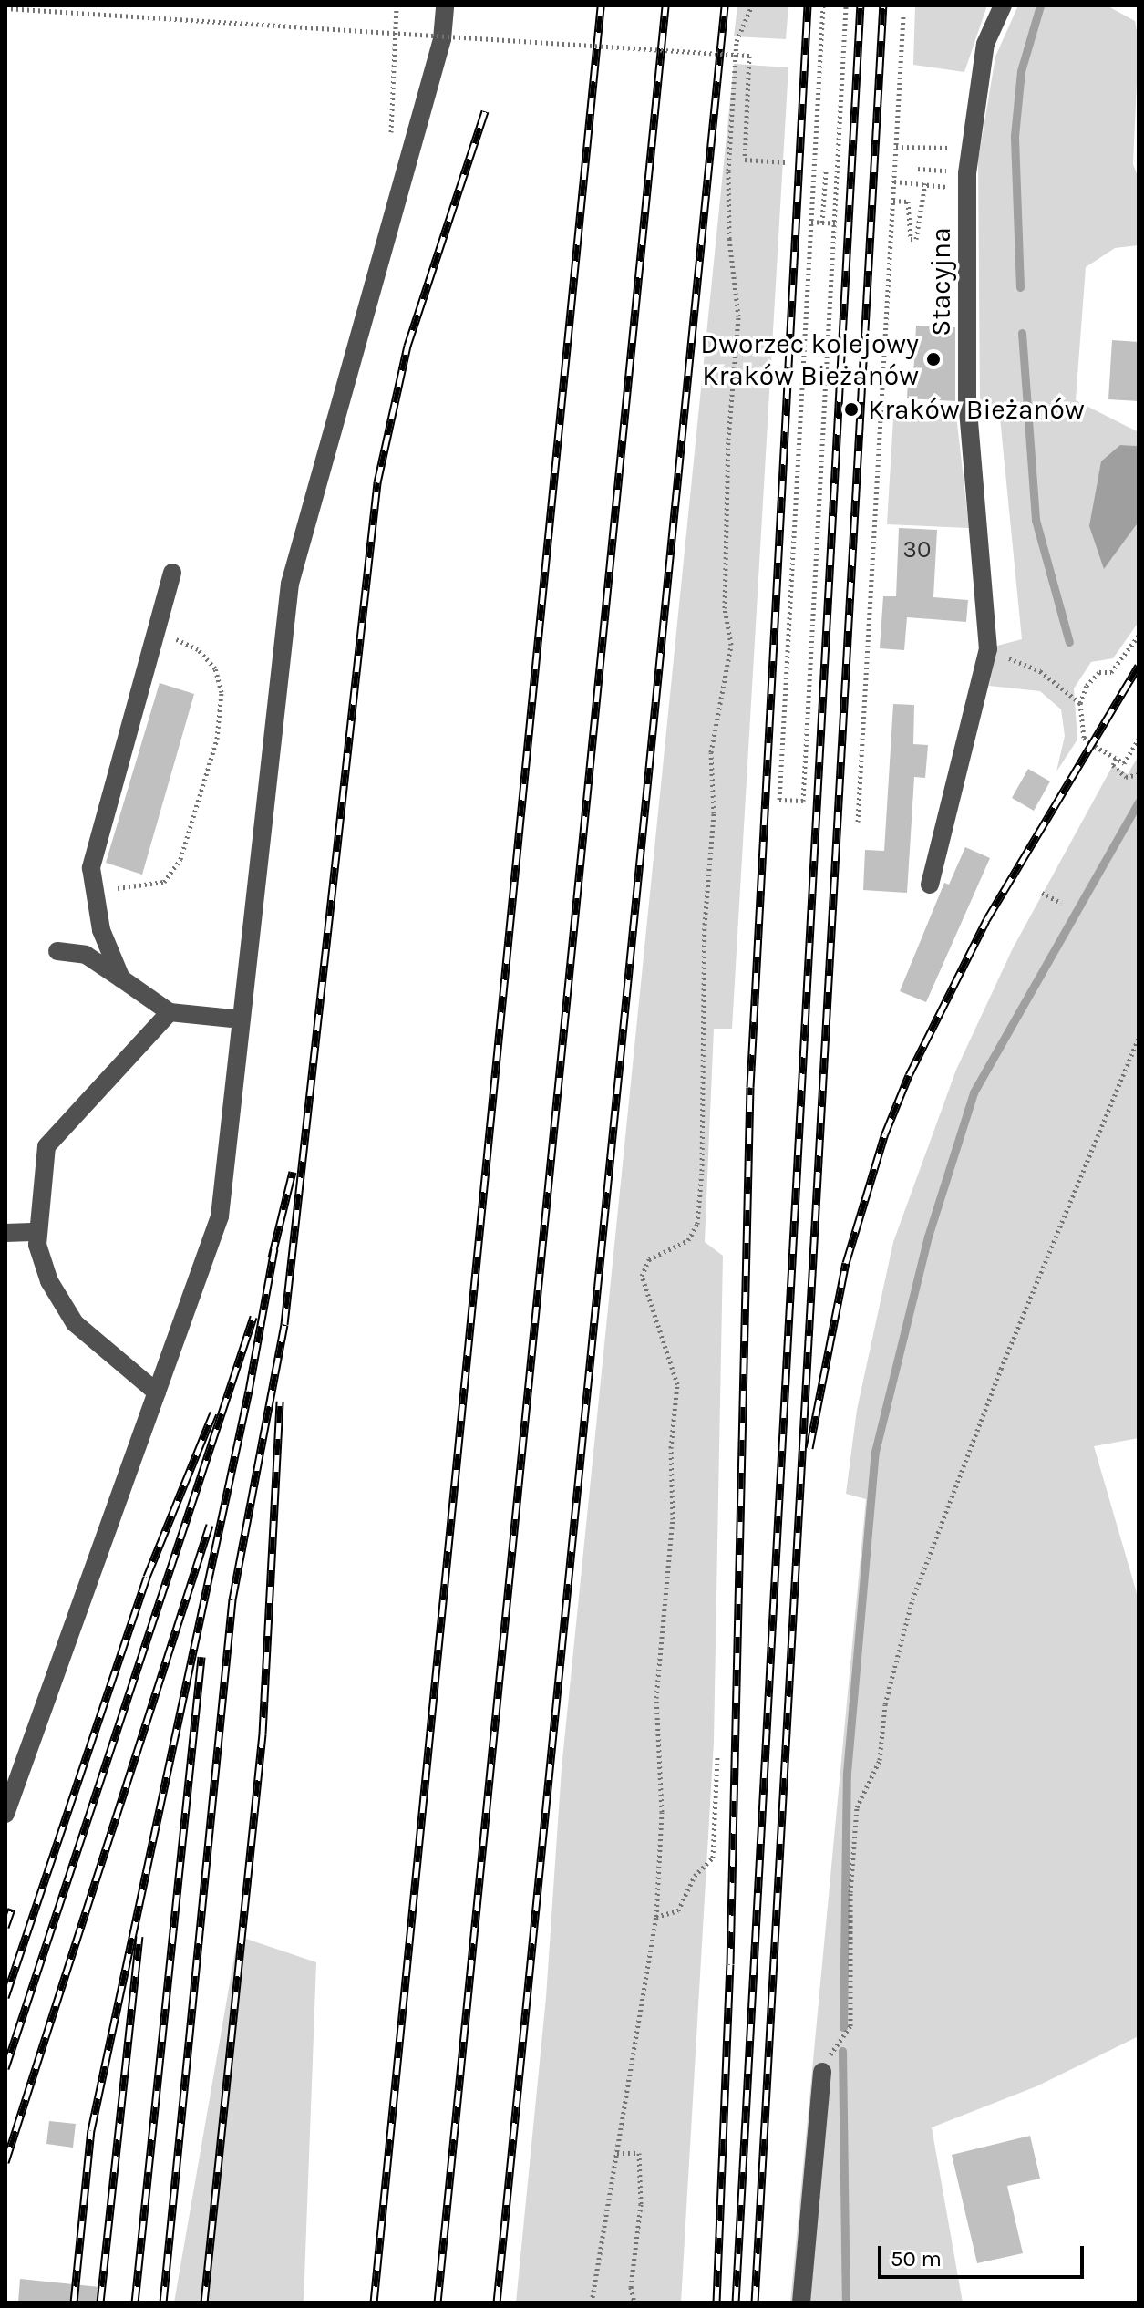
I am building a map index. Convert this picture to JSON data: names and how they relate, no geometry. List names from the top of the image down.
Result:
{
  "streets": {
    "street": ["Stacyjna"]
  },
  "places": ["Dworzec kolejowy Kraków Bieżanów", "Kraków Bieżanów"],
  "house_numbers": ["30"],
  "scale_bar": "50 m"
}
